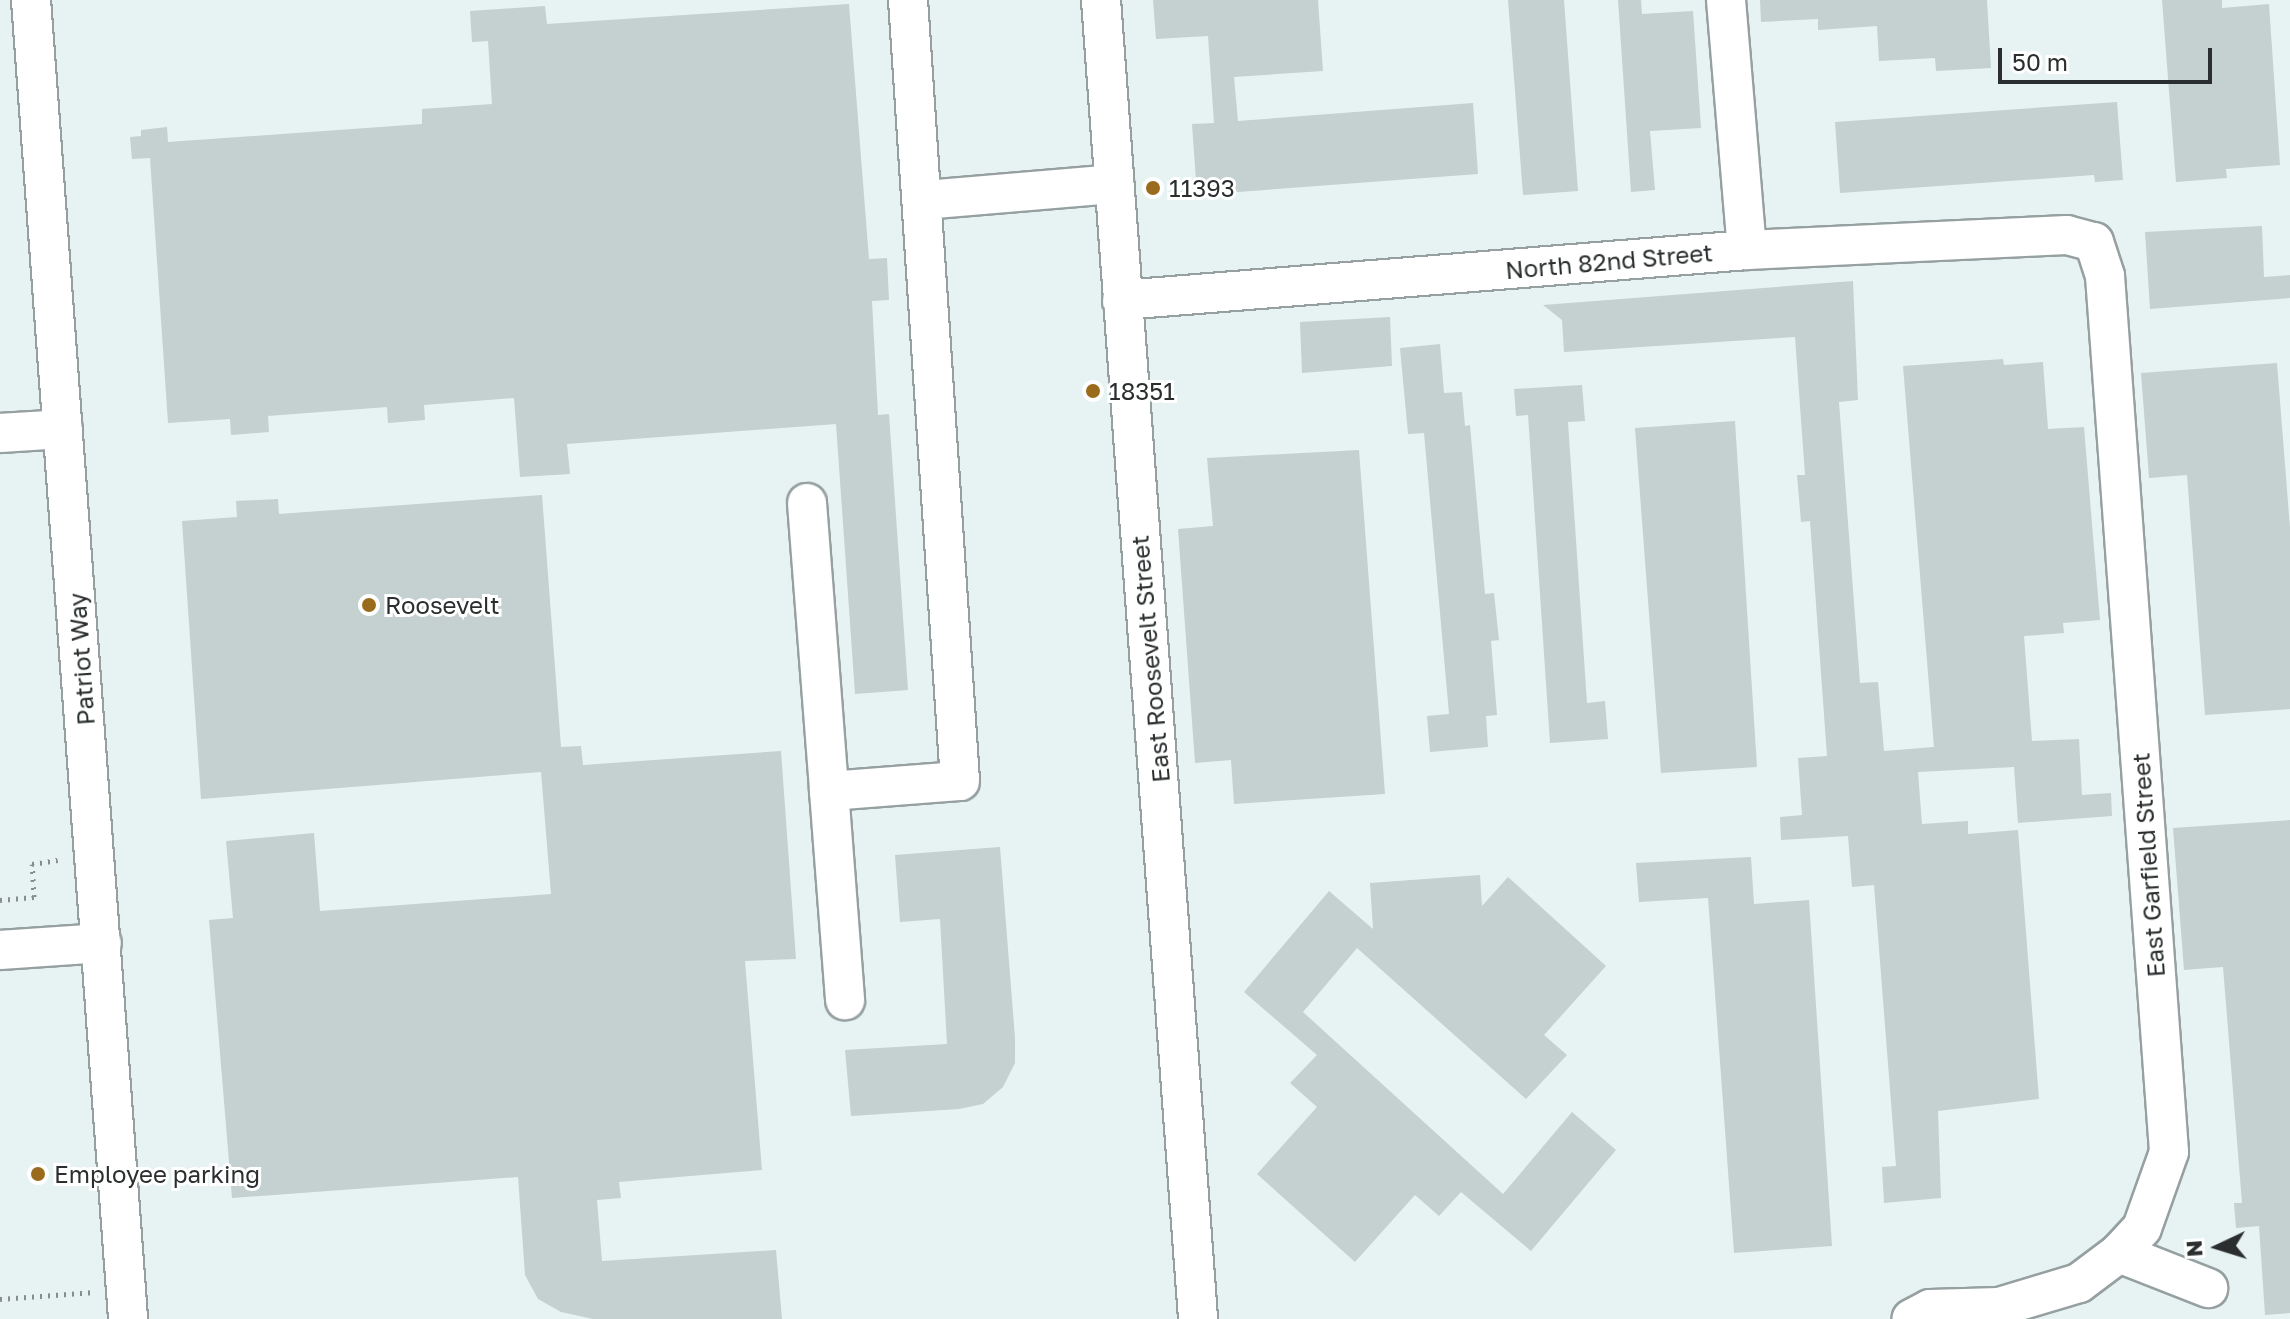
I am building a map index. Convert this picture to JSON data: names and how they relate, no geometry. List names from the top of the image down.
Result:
{
  "streets": {
    "street": [
      "North 82nd Street",
      "Patriot Way",
      "East Roosevelt Street",
      "East Garfield Street"
    ]
  },
  "crossings": [
    ["North 82nd Street", "East Roosevelt Street"],
    ["North 82nd Street", "East Garfield Street"]
  ],
  "places": [
    "11393",
    "18351",
    "Roosevelt",
    "Employee parking"
  ],
  "scale_bar": "50 m",
  "north": "left"
}
